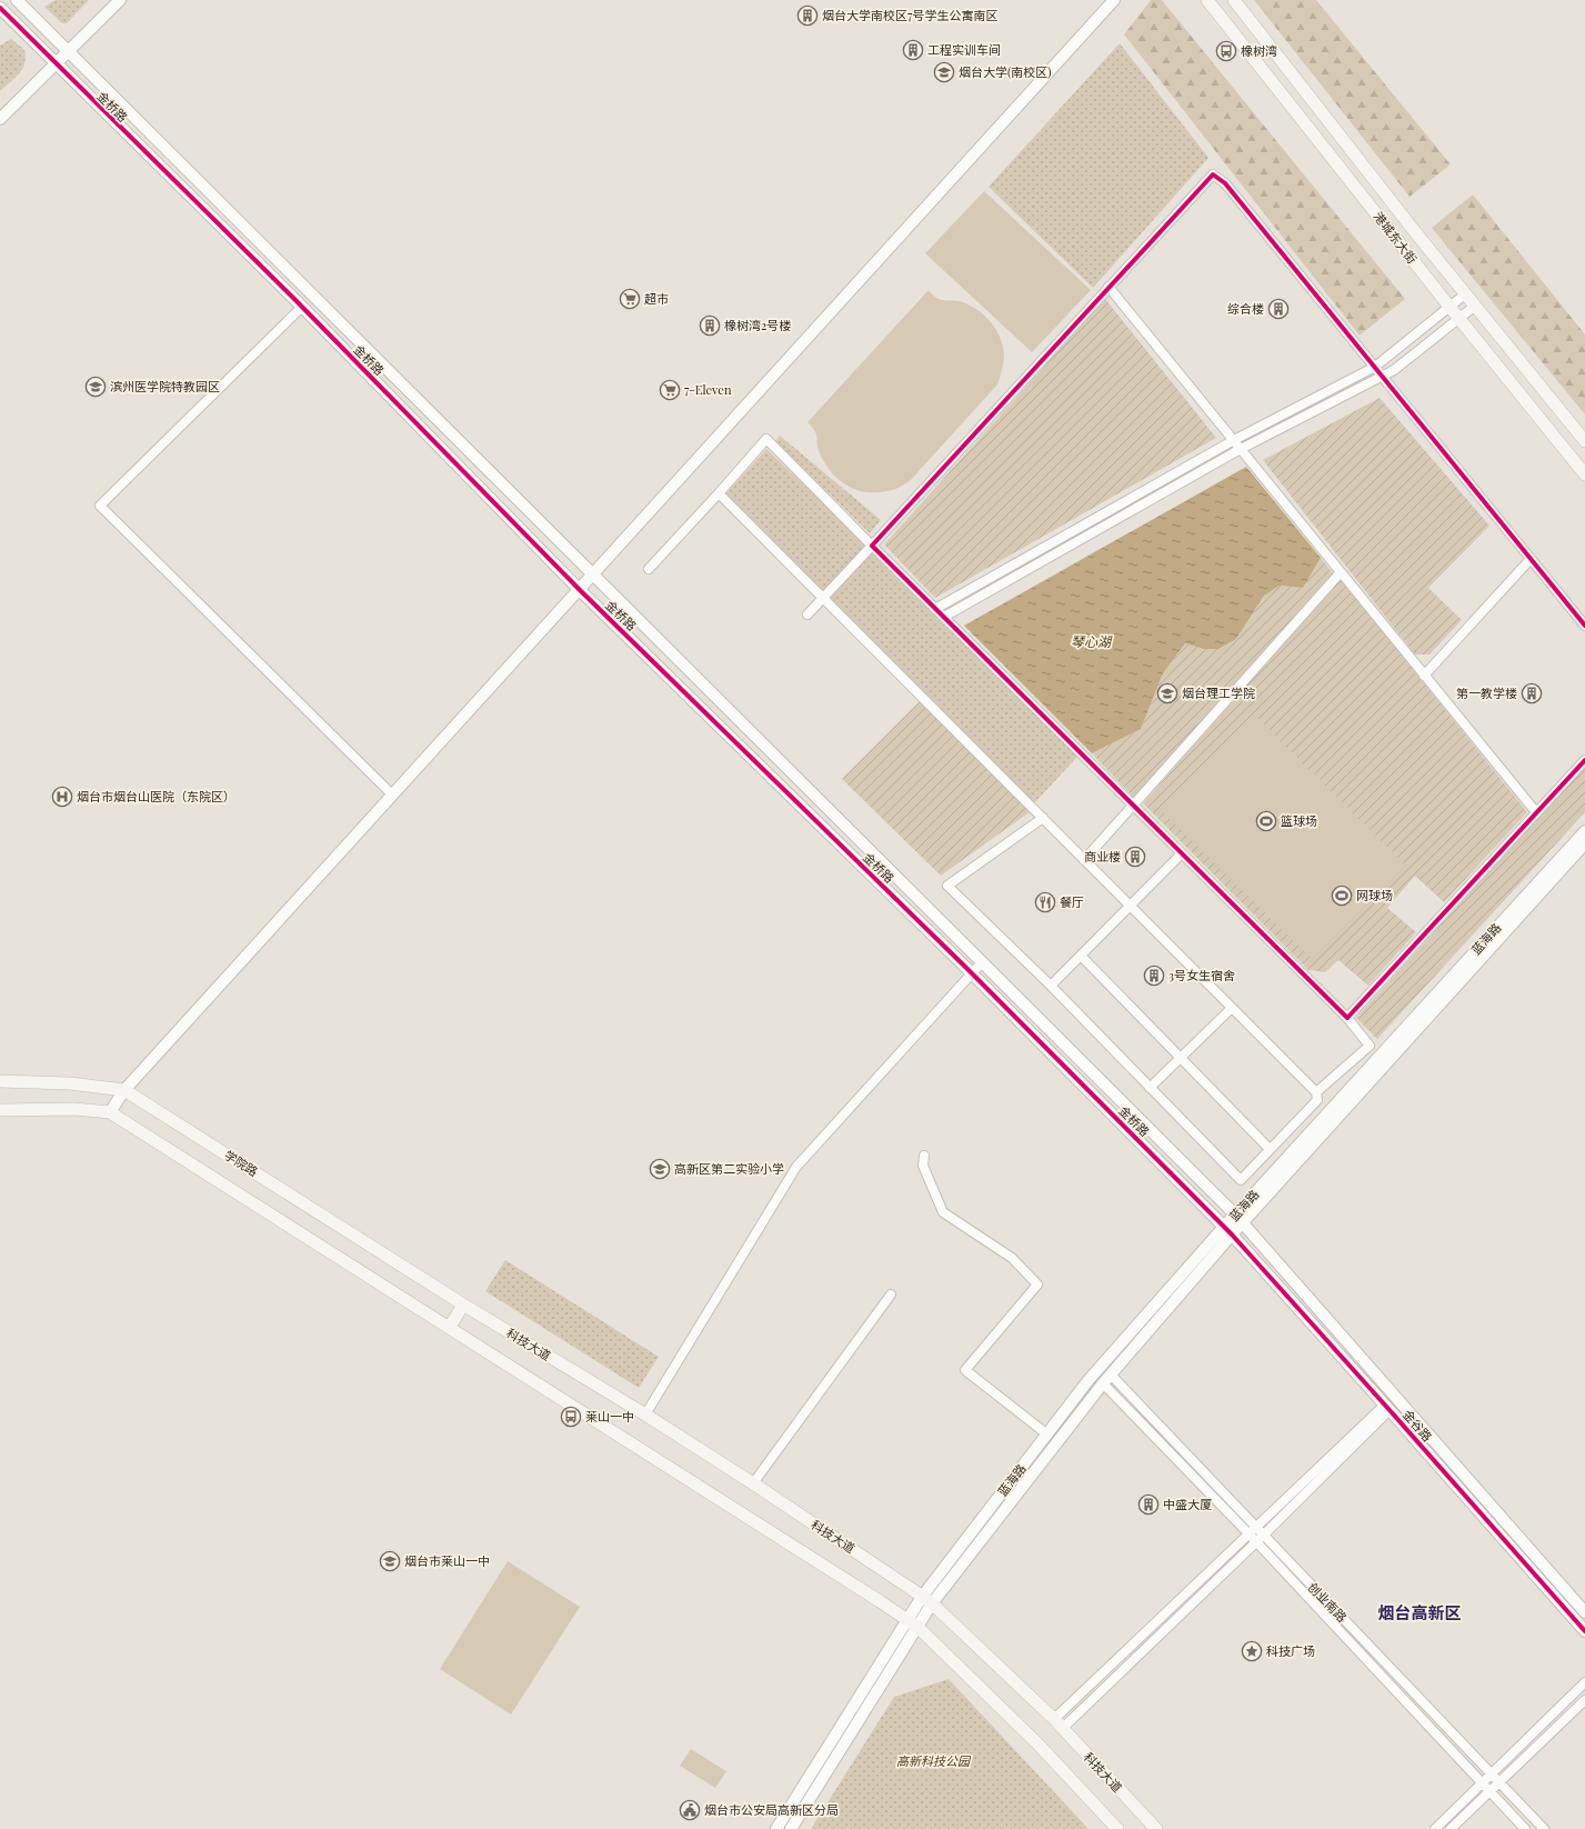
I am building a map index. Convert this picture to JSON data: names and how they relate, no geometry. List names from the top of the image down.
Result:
{
  "streets": {
    "main road": ["港城东大街", "学院路", "科技大道"],
    "street": [
      "金桥路",
      "蓝海路",
      "金谷路",
      "创业南路"
    ]
  },
  "crossings": [
    ["金桥路", "蓝海路"],
    ["金桥路", "金谷路"],
    ["蓝海路", "科技大道"],
    ["蓝海路", "金谷路"],
    ["蓝海路", "创业南路"],
    ["学院路", "科技大道"]
  ],
  "districts": ["烟台高新区"],
  "water": ["琴心湖"],
  "parks": ["高新科技公园"],
  "places": {
    "building": [
      "烟台大学南校区7号学生公寓南区",
      "工程实训车间",
      "综合楼",
      "橡树湾2号楼",
      "第一教学楼",
      "商业楼",
      "3号女生宿舍",
      "中盛大厦"
    ],
    "bus stop": ["橡树湾", "莱山一中"],
    "school or university": [
      "烟台大学(南校区)",
      "滨州医学院特教园区",
      "烟台理工学院",
      "高新区第二实验小学",
      "烟台市莱山一中"
    ],
    "supermarket": ["超市", "7-Eleven"],
    "hospital": ["烟台市烟台山医院（东院区）"],
    "sports": ["篮球场", "网球场"],
    "restaurant": ["餐厅"],
    "place": ["科技广场"],
    "public building": ["烟台市公安局高新区分局"]
  }
}
